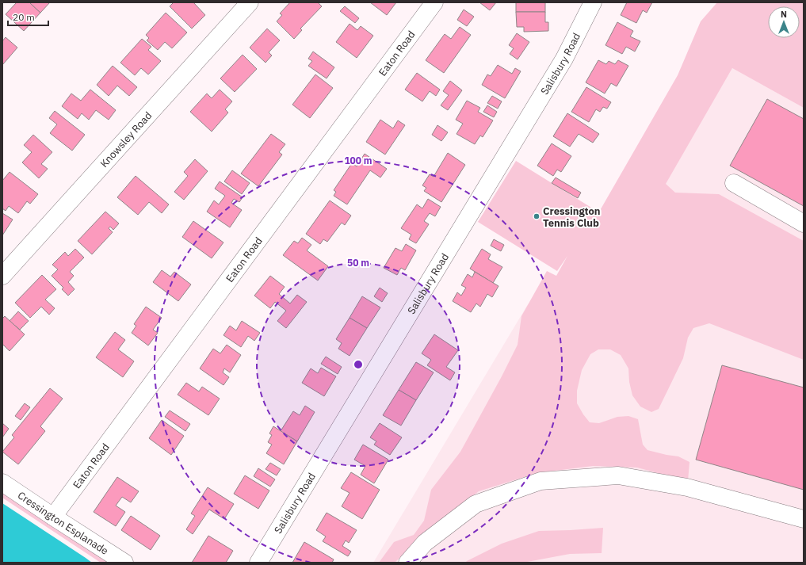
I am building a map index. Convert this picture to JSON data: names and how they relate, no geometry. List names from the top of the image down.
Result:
{
  "streets": {
    "street": [
      "Eaton Road",
      "Salisbury Road",
      "Knowsley Road",
      "Cressington Esplanade"
    ]
  },
  "crossings": [
    ["Eaton Road", "Cressington Esplanade"]
  ],
  "places": ["Cressington Tennis Club"],
  "scale_bar": "20 m",
  "north": "top",
  "rings": ["100 m", "50 m"]
}
